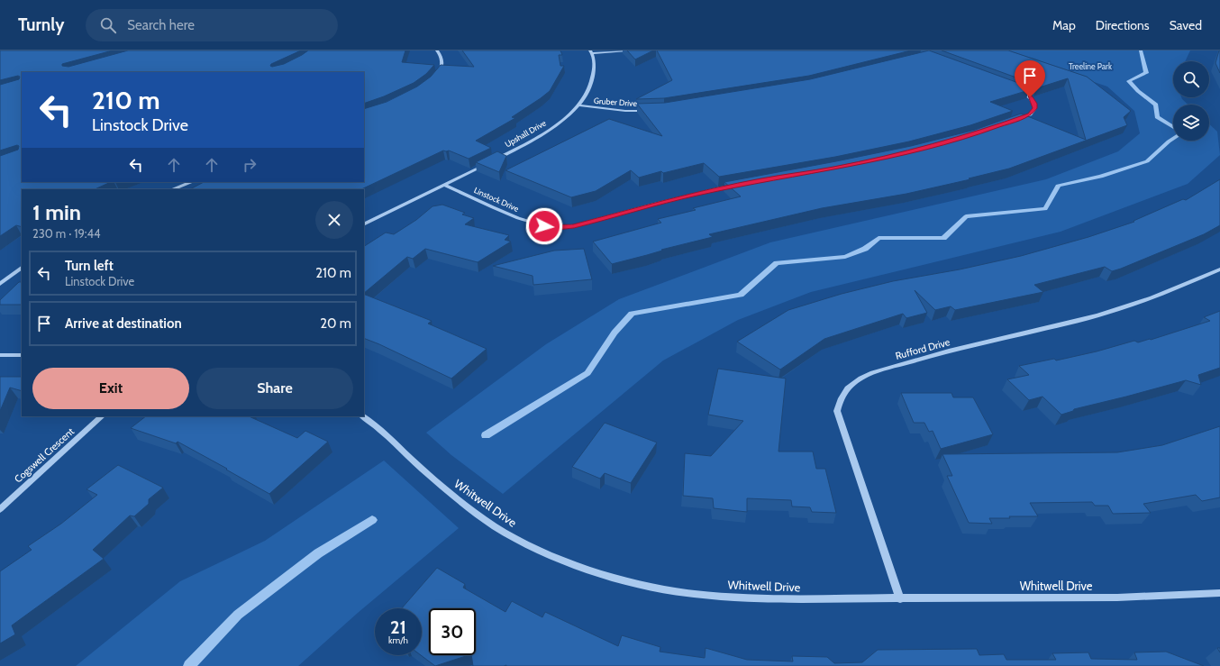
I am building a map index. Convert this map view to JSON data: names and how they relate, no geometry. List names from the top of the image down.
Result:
{
  "streets": {
    "street": [
      "Gruber Drive",
      "Upshall Drive",
      "Linstock Drive",
      "Rufford Drive",
      "Cogswell Crescent",
      "Whitwell Drive"
    ]
  },
  "crossings": [
    ["Gruber Drive", "Upshall Drive"],
    ["Rufford Drive", "Whitwell Drive"]
  ],
  "parks": ["Treeline Park"],
  "page": {
    "header": "Turnly",
    "search": "Search here",
    "nav": ["Map", "Directions", "Saved"],
    "turn": ["210 m", "Linstock Drive"],
    "heading": ["1 min", "230 m · 19:44"],
    "list": [
      {
        "name": "Turn left",
        "note": "Linstock Drive",
        "value": "210 m"
      },
      {
        "name": "Arrive at destination",
        "value": "20 m"
      }
    ],
    "buttons": ["Exit", "Share"],
    "speed": "21 km/h",
    "limit": "30"
  }
}
